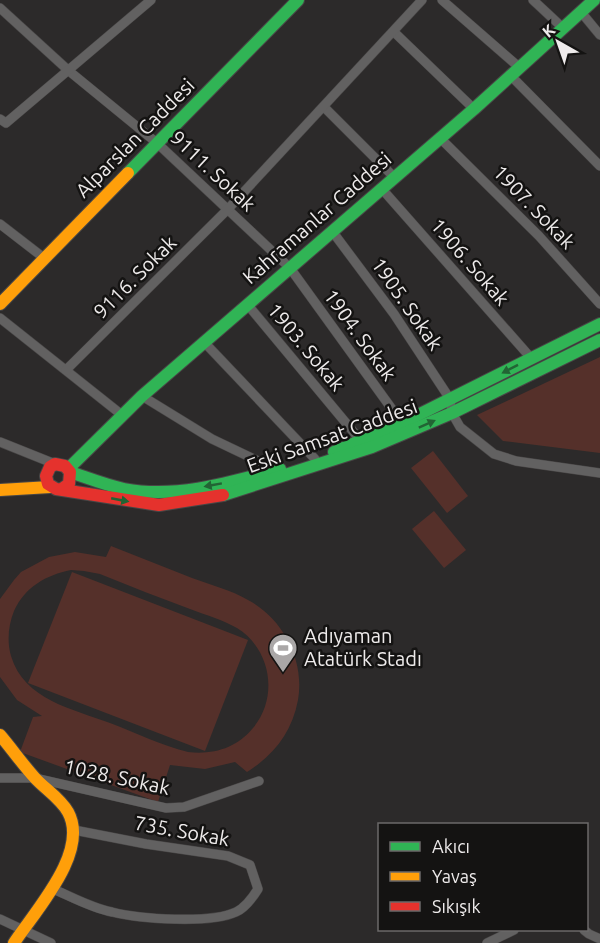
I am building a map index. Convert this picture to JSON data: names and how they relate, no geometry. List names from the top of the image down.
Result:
{
  "streets": {
    "street": [
      "Alparslan Caddesi",
      "9111. Sokak",
      "1907. Sokak",
      "Kahramanlar Caddesi",
      "1906. Sokak",
      "9116. Sokak",
      "1905. Sokak",
      "1904. Sokak",
      "1903. Sokak",
      "Eski Samsat Caddesi",
      "1028. Sokak",
      "735. Sokak"
    ]
  },
  "crossings": [
    ["Alparslan Caddesi", "9111. Sokak"],
    ["9111. Sokak", "Kahramanlar Caddesi"],
    ["9111. Sokak", "9116. Sokak"],
    ["9111. Sokak", "1904. Sokak"],
    ["1907. Sokak", "Kahramanlar Caddesi"],
    ["Kahramanlar Caddesi", "1906. Sokak"],
    ["Kahramanlar Caddesi", "1905. Sokak"],
    ["Kahramanlar Caddesi", "1904. Sokak"],
    ["Kahramanlar Caddesi", "1903. Sokak"],
    ["Kahramanlar Caddesi", "Eski Samsat Caddesi"],
    ["1906. Sokak", "Eski Samsat Caddesi"],
    ["1905. Sokak", "Eski Samsat Caddesi"],
    ["1904. Sokak", "Eski Samsat Caddesi"],
    ["1903. Sokak", "Eski Samsat Caddesi"]
  ],
  "places": {
    "sports": ["Adıyaman Atatürk Stadı"]
  },
  "legend": ["Akıcı", "Yavaş", "Sıkışık"],
  "north": "top left"
}
